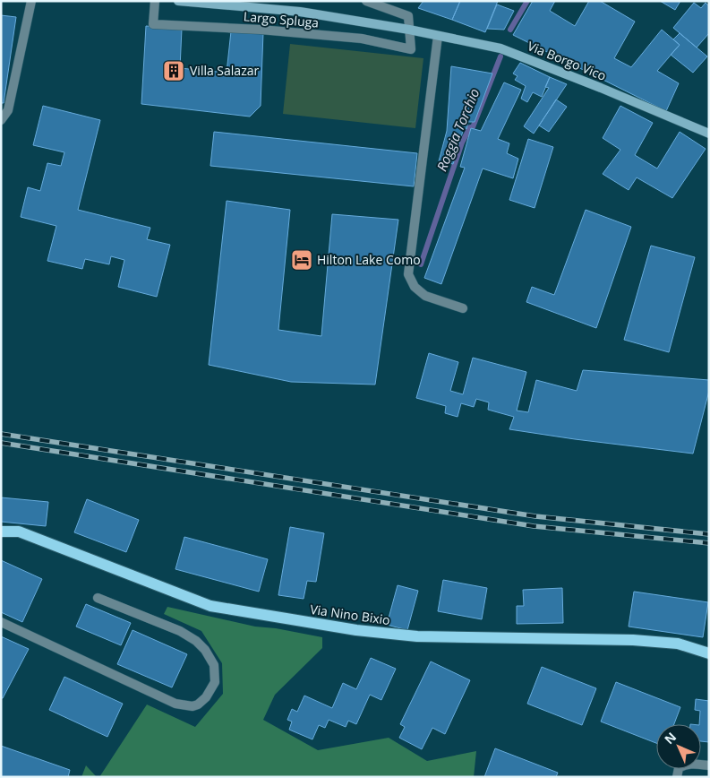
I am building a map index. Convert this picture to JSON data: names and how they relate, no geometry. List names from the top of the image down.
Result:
{
  "streets": {
    "main road": ["Largo Spluga", "Via Borgo Vico", "Via Nino Bixio"]
  },
  "crossings": [
    ["Largo Spluga", "Via Borgo Vico"]
  ],
  "water": ["Roggia Torchio"],
  "places": {
    "building": ["Villa Salazar"],
    "hotel": ["Hilton Lake Como"]
  },
  "north": "top left"
}
